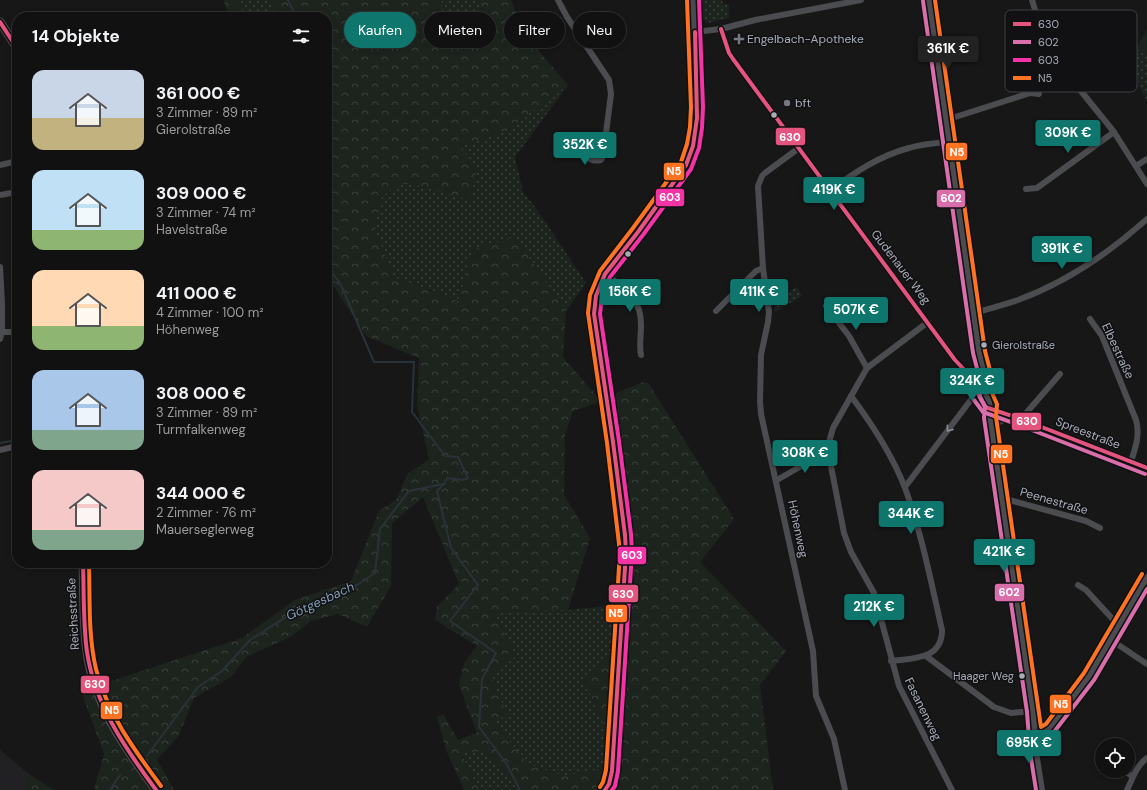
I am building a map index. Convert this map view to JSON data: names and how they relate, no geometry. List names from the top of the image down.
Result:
{
  "streets": {
    "street": [
      "Gudenauer Weg",
      "Elbestraße",
      "Spreestraße",
      "Peenestraße",
      "Höhenweg",
      "Reichsstraße",
      "Fasanenweg"
    ]
  },
  "crossings": [
    ["Gudenauer Weg", "Spreestraße"],
    ["Gudenauer Weg", "Peenestraße"],
    ["Gudenauer Weg", "Höhenweg"],
    ["Elbestraße", "Spreestraße"]
  ],
  "water": ["Götgesbach"],
  "places": {
    "health": ["Engelbach-Apotheke"],
    "other": ["bft", "Gierolstraße", "Haager Weg"]
  },
  "lines": [
    "transit line 603",
    "transit line N5",
    "transit line 602",
    "transit line 630"
  ],
  "legend": [
    "630",
    "602",
    "603",
    "N5"
  ],
  "page": {
    "chip": [
      "Kaufen",
      "Mieten",
      "Filter",
      "Neu"
    ],
    "heading": "14 Objekte",
    "price": [
      "361K €",
      "309K €",
      "352K €",
      "419K €",
      "391K €",
      "156K €",
      "411K €",
      "507K €",
      "324K €",
      "308K €",
      "344K €",
      "421K €",
      "212K €",
      "695K €"
    ],
    "list": [
      {
        "name": "361 000 €",
        "note": "3 Zimmer · 89 m² · Gierolstraße"
      },
      {
        "name": "309 000 €",
        "note": "3 Zimmer · 74 m² · Havelstraße"
      },
      {
        "name": "411 000 €",
        "note": "4 Zimmer · 100 m² · Höhenweg"
      },
      {
        "name": "308 000 €",
        "note": "3 Zimmer · 89 m² · Turmfalkenweg"
      },
      {
        "name": "344 000 €",
        "note": "2 Zimmer · 76 m² · Mauerseglerweg"
      }
    ]
  }
}
